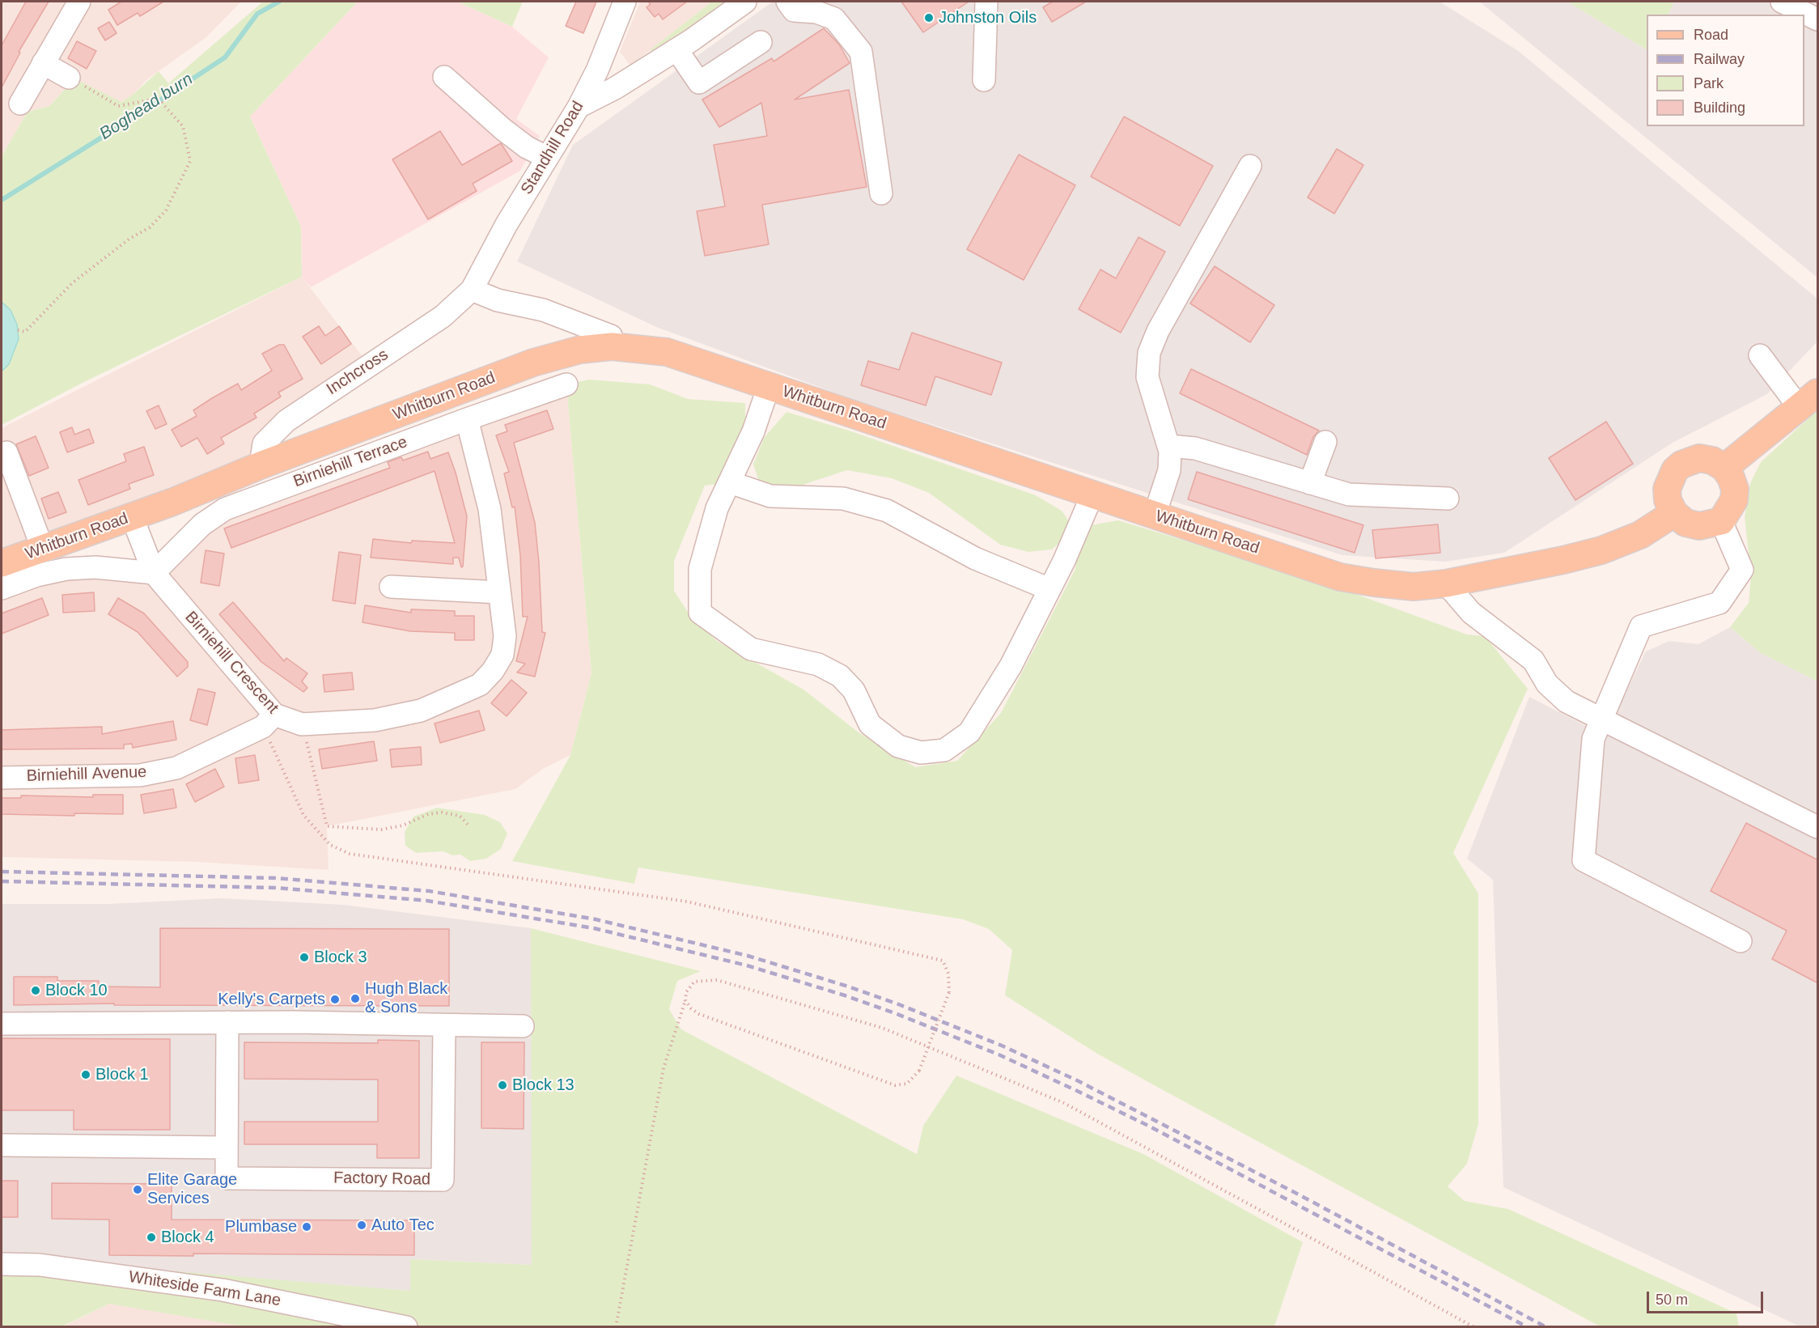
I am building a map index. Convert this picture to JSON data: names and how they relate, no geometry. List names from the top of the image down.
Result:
{
  "streets": {
    "main road": ["Whitburn Road"],
    "street": [
      "Standhill Road",
      "Inchcross",
      "Birniehill Terrace",
      "Birniehill Crescent",
      "Birniehill Avenue",
      "Factory Road",
      "Whiteside Farm Lane"
    ]
  },
  "crossings": [
    ["Standhill Road", "Inchcross"],
    ["Inchcross", "Whitburn Road"],
    ["Whitburn Road", "Birniehill Crescent"],
    ["Birniehill Terrace", "Birniehill Crescent"],
    ["Birniehill Crescent", "Birniehill Avenue"]
  ],
  "water": ["Boghead burn"],
  "places": [
    "Johnston Oils",
    "Block 3",
    "Block 10",
    "Hugh Black & Sons",
    "Kelly's Carpets",
    "Block 1",
    "Block 13",
    "Elite Garage Services",
    "Auto Tec",
    "Plumbase",
    "Block 4"
  ],
  "legend": [
    "Road",
    "Railway",
    "Park",
    "Building"
  ],
  "scale_bar": "50 m"
}
